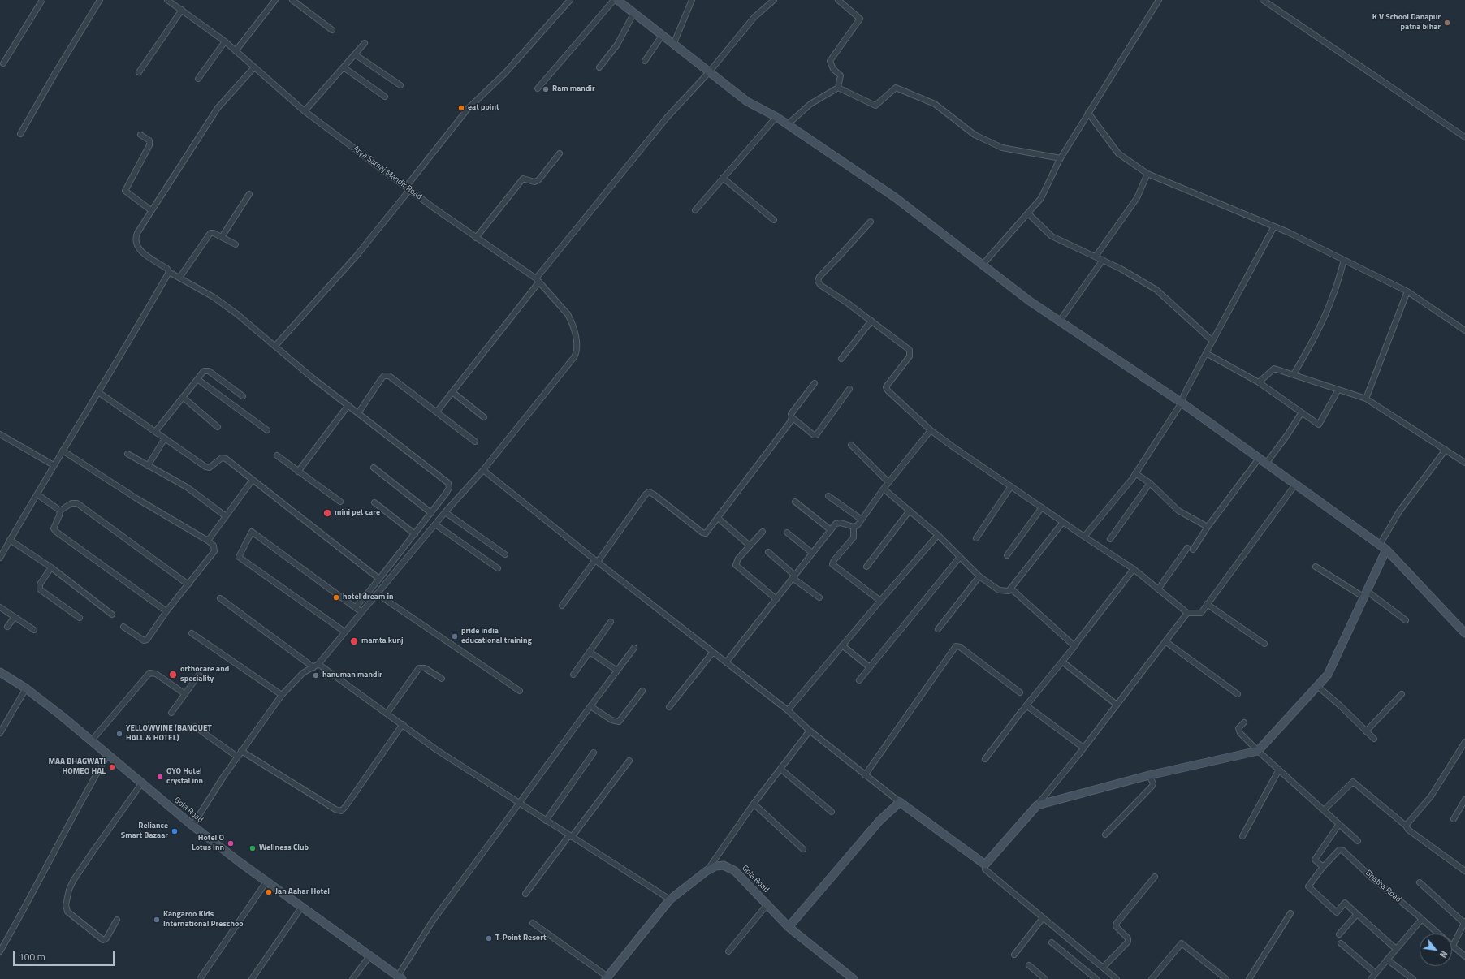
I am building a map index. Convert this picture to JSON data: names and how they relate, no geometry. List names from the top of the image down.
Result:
{
  "streets": {
    "street": ["Arya Samaj Mandir Road", "Gola Road", "Bhatha Road"]
  },
  "crossings": [
    ["Arya Samaj Mandir Road", "Gola Road"]
  ],
  "places": [
    "K V School Danapur patna bihar",
    "Ram mandir",
    "eat point",
    "mini pet care",
    "hotel dream in",
    "pride india educational training",
    "mamta kunj",
    "orthocare and speciality",
    "hanuman mandir",
    "YELLOWVINE (BANQUET HALL & HOTEL)",
    "MAA BHAGWATI HOMEO HAL",
    "OYO Hotel crystal inn",
    "Reliance Smart Bazaar",
    "Hotel O Lotus Inn",
    "Wellness Club",
    "Jan Aahar Hotel",
    "Kangaroo Kids International Preschoo",
    "T-Point Resort"
  ],
  "scale_bar": "100 m",
  "north": "bottom right"
}
